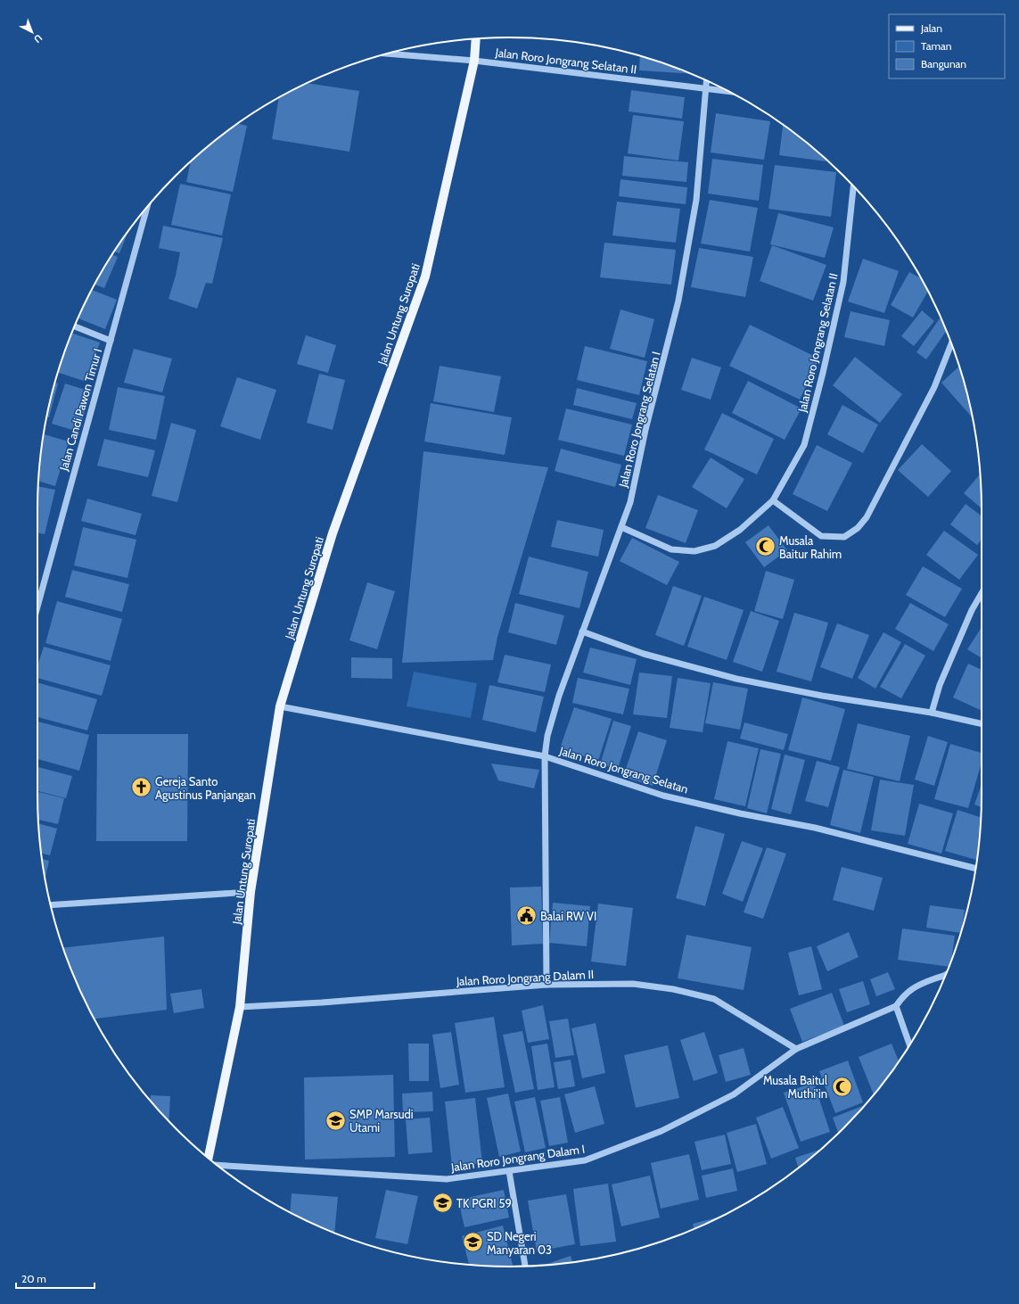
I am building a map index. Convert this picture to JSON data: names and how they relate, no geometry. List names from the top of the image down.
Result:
{
  "streets": {
    "main road": ["Jalan Untung Suropati"],
    "street": [
      "Jalan Roro Jongrang Selatan II",
      "Jalan Candi Pawon Timur I",
      "Jalan Roro Jongrang Selatan I",
      "Jalan Roro Jongrang Selatan",
      "Jalan Roro Jongrang Dalam II",
      "Jalan Roro Jongrang Dalam I"
    ]
  },
  "crossings": [
    ["Jalan Roro Jongrang Selatan II", "Jalan Untung Suropati"],
    ["Jalan Roro Jongrang Selatan II", "Jalan Roro Jongrang Selatan I"],
    ["Jalan Untung Suropati", "Jalan Roro Jongrang Selatan"],
    ["Jalan Untung Suropati", "Jalan Roro Jongrang Dalam II"],
    ["Jalan Roro Jongrang Selatan I", "Jalan Roro Jongrang Selatan"],
    ["Jalan Roro Jongrang Selatan I", "Jalan Roro Jongrang Dalam II"],
    ["Jalan Roro Jongrang Dalam II", "Jalan Roro Jongrang Dalam I"]
  ],
  "places": {
    "mosque": ["Musala Baitur Rahim", "Musala Baitul Muthi'in"],
    "church": ["Gereja Santo Agustinus Panjangan"],
    "public building": ["Balai RW VI"],
    "school or university": ["SMP Marsudi Utami", "TK PGRI 59", "SD Negeri Manyaran 03"]
  },
  "legend": ["Jalan", "Taman", "Bangunan"],
  "scale_bar": "20 m",
  "north": "bottom right"
}
